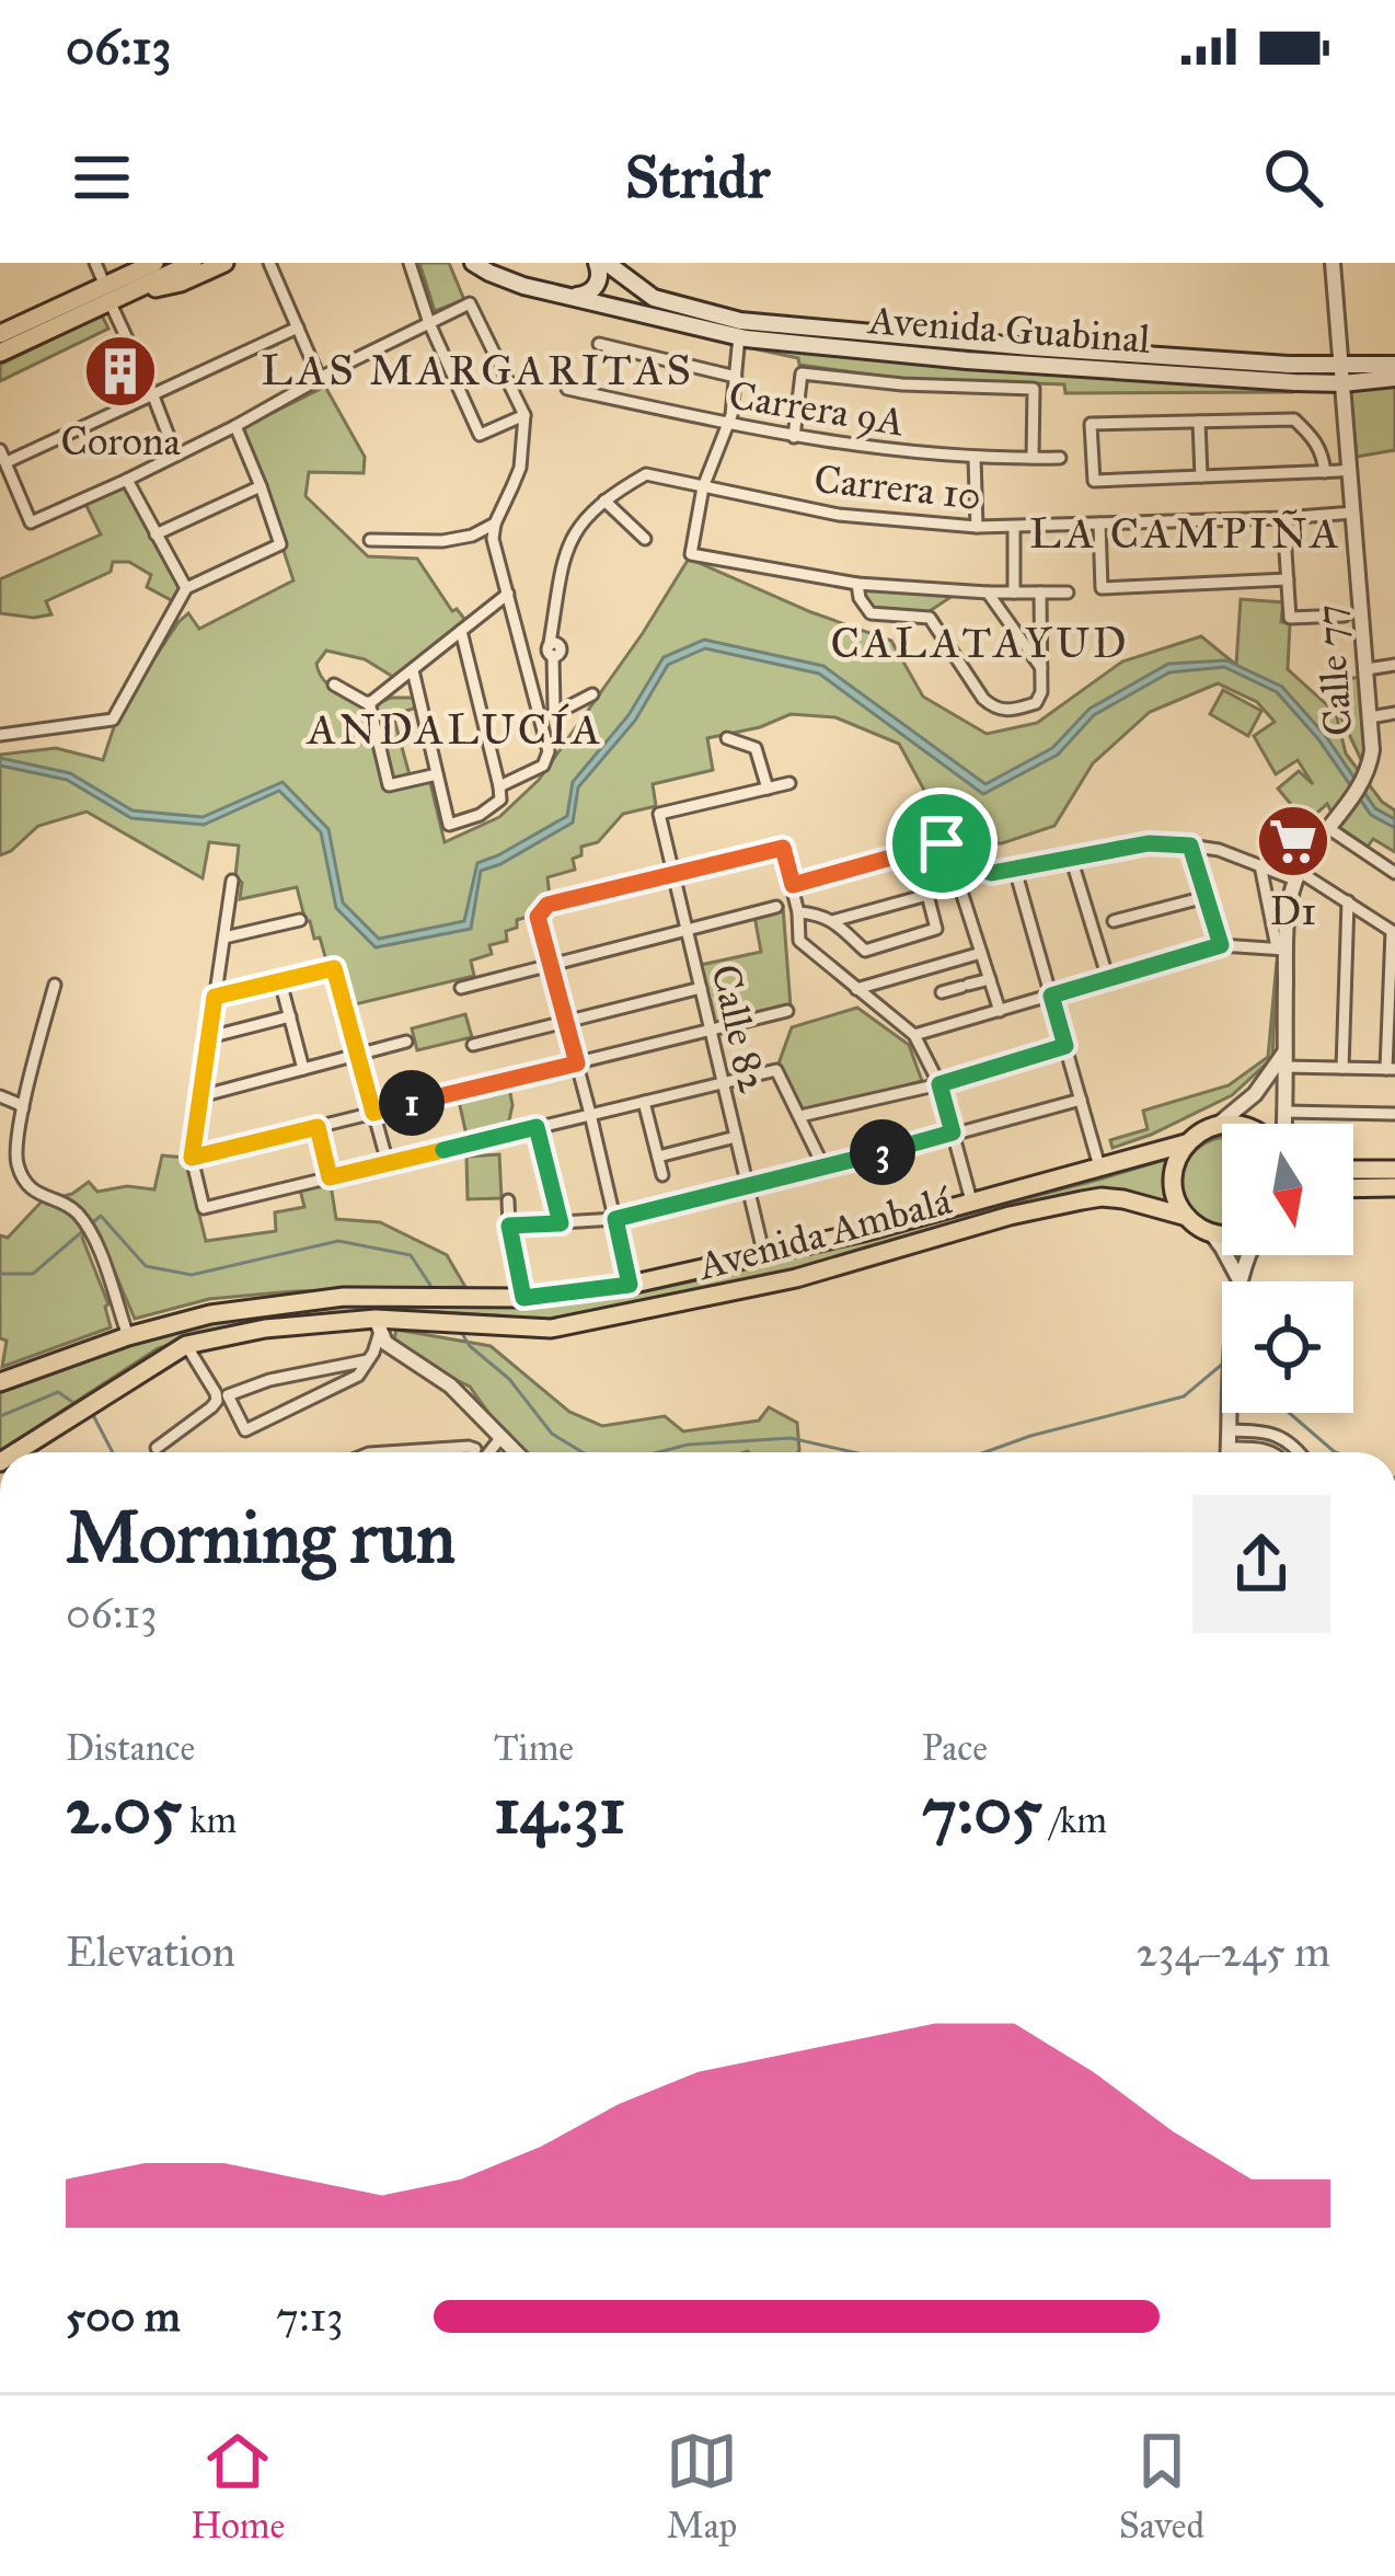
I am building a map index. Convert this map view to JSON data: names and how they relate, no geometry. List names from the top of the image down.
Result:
{
  "streets": {
    "main road": ["Avenida Guabinal", "Avenida Ambalá"],
    "street": [
      "Carrera 9A",
      "Carrera 10",
      "Calle 77",
      "Calle 82"
    ]
  },
  "crossings": [
    ["Avenida Guabinal", "Calle 77"],
    ["Carrera 10", "Calle 77"],
    ["Calle 82", "Avenida Ambalá"]
  ],
  "districts": [
    "LAS MARGARITAS",
    "LA CAMPIÑA",
    "CALATAYUD",
    "ANDALUCÍA"
  ],
  "places": {
    "building": ["Corona"],
    "supermarket": ["D1"]
  },
  "north": "bottom",
  "page": {
    "status": "06:13",
    "header": "Stridr",
    "pins": ["1", "3"],
    "heading": ["Morning run", "06:13"],
    "stats": [
      ["Distance", "2.05 km"],
      ["Time", "14:31"],
      ["Pace", "7:05 /km"]
    ],
    "chart": ["Elevation", "234–245 m"],
    "list": [
      {
        "name": "500 m",
        "note": "7:13"
      }
    ],
    "tabs": ["Home", "Map", "Saved"]
  }
}
